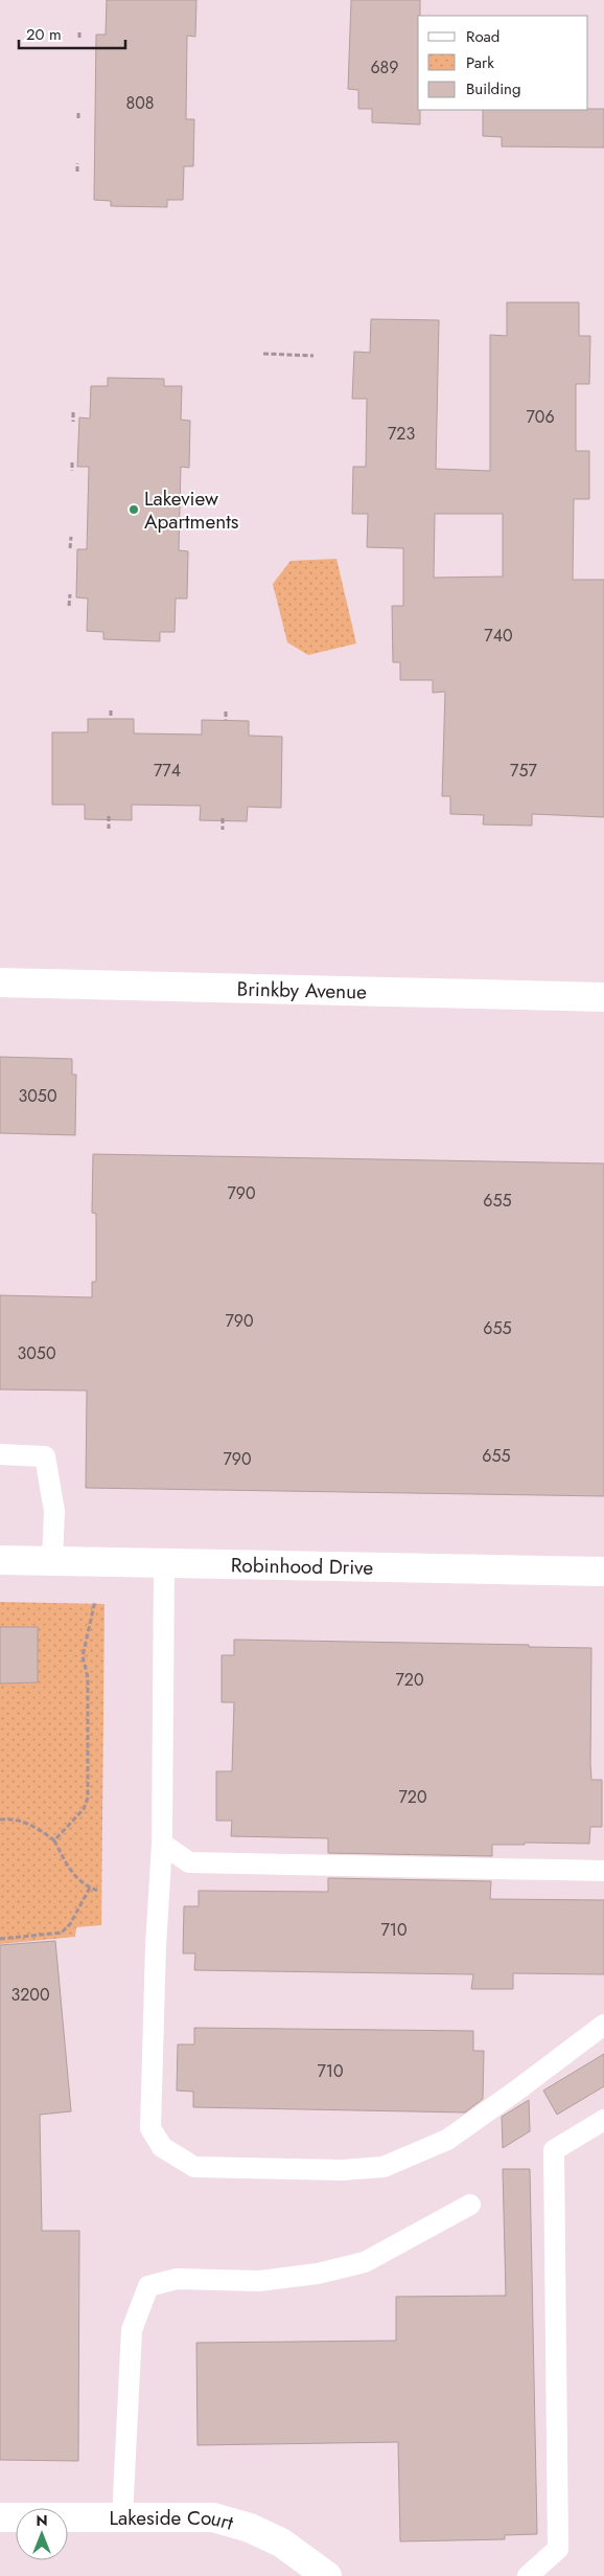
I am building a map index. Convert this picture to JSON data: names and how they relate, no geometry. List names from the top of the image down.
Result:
{
  "streets": {
    "street": ["Brinkby Avenue", "Robinhood Drive", "Lakeside Court"]
  },
  "places": ["Lakeview Apartments"],
  "house_numbers": [
    "689",
    "808",
    "706",
    "723",
    "740",
    "774",
    "757",
    "3050",
    "790",
    "655",
    "790",
    "655",
    "3050",
    "655",
    "790",
    "720",
    "720",
    "710",
    "3200",
    "710"
  ],
  "legend": ["Road", "Park", "Building"],
  "scale_bar": "20 m",
  "north": "top"
}
